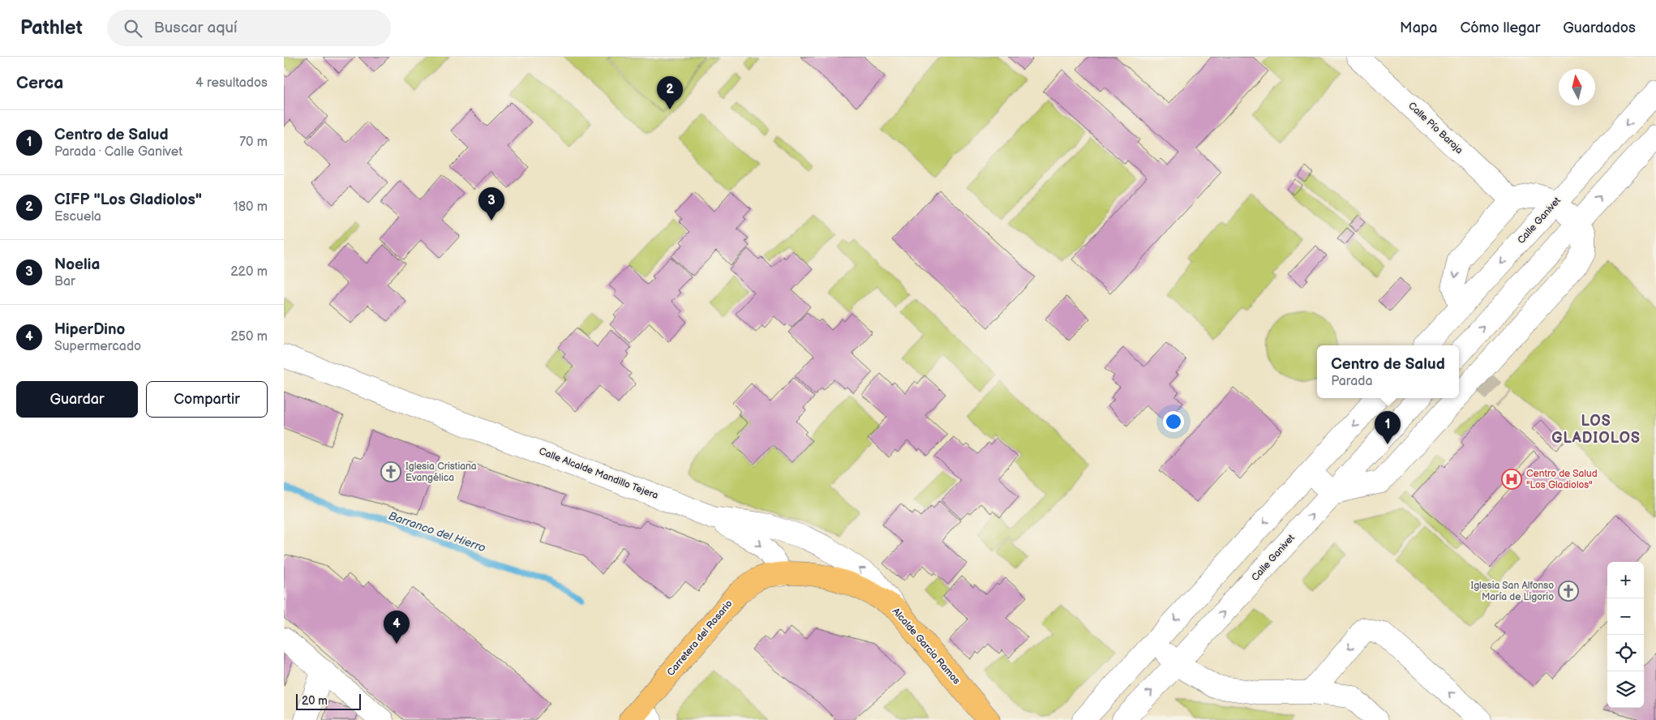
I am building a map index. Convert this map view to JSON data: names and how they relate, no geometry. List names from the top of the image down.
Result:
{
  "streets": {
    "main road": ["Carretera del Rosario", "Alcalde Garcia Ramos"],
    "street": ["Calle Pío Baroja", "Calle Ganivet", "Calle Alcalde Mandillo Tejera"]
  },
  "crossings": [
    ["Calle Alcalde Mandillo Tejera", "Alcalde Garcia Ramos"],
    ["Carretera del Rosario", "Alcalde Garcia Ramos"]
  ],
  "districts": ["LOS GLADIOLOS"],
  "water": ["Barranco del Hierro"],
  "places": {
    "church": ["Iglesia Cristiana Evangélica", "Iglesia San Alfonso María de Ligorio"],
    "hospital": ["Centro de Salud \"Los Gladiolos\""]
  },
  "scale_bar": "20 m",
  "north": "top",
  "page": {
    "header": "Pathlet",
    "search": "Buscar aquí",
    "nav": ["Mapa", "Cómo llegar", "Guardados"],
    "heading": ["Cerca", "4 resultados"],
    "pins": [
      "2",
      "3",
      "1",
      "4"
    ],
    "list": [
      {
        "mark": "1",
        "name": "Centro de Salud",
        "note": "Parada · Calle Ganivet",
        "value": "70 m"
      },
      {
        "mark": "2",
        "name": "CIFP \"Los Gladiolos\"",
        "note": "Escuela",
        "value": "180 m"
      },
      {
        "mark": "3",
        "name": "Noelia",
        "note": "Bar",
        "value": "220 m"
      },
      {
        "mark": "4",
        "name": "HiperDino",
        "note": "Supermercado",
        "value": "250 m"
      }
    ],
    "popup": ["Centro de Salud", "Parada"],
    "buttons": ["Guardar", "Compartir"],
    "map_buttons": ["+", "−"],
    "scale": "20 m"
  }
}
